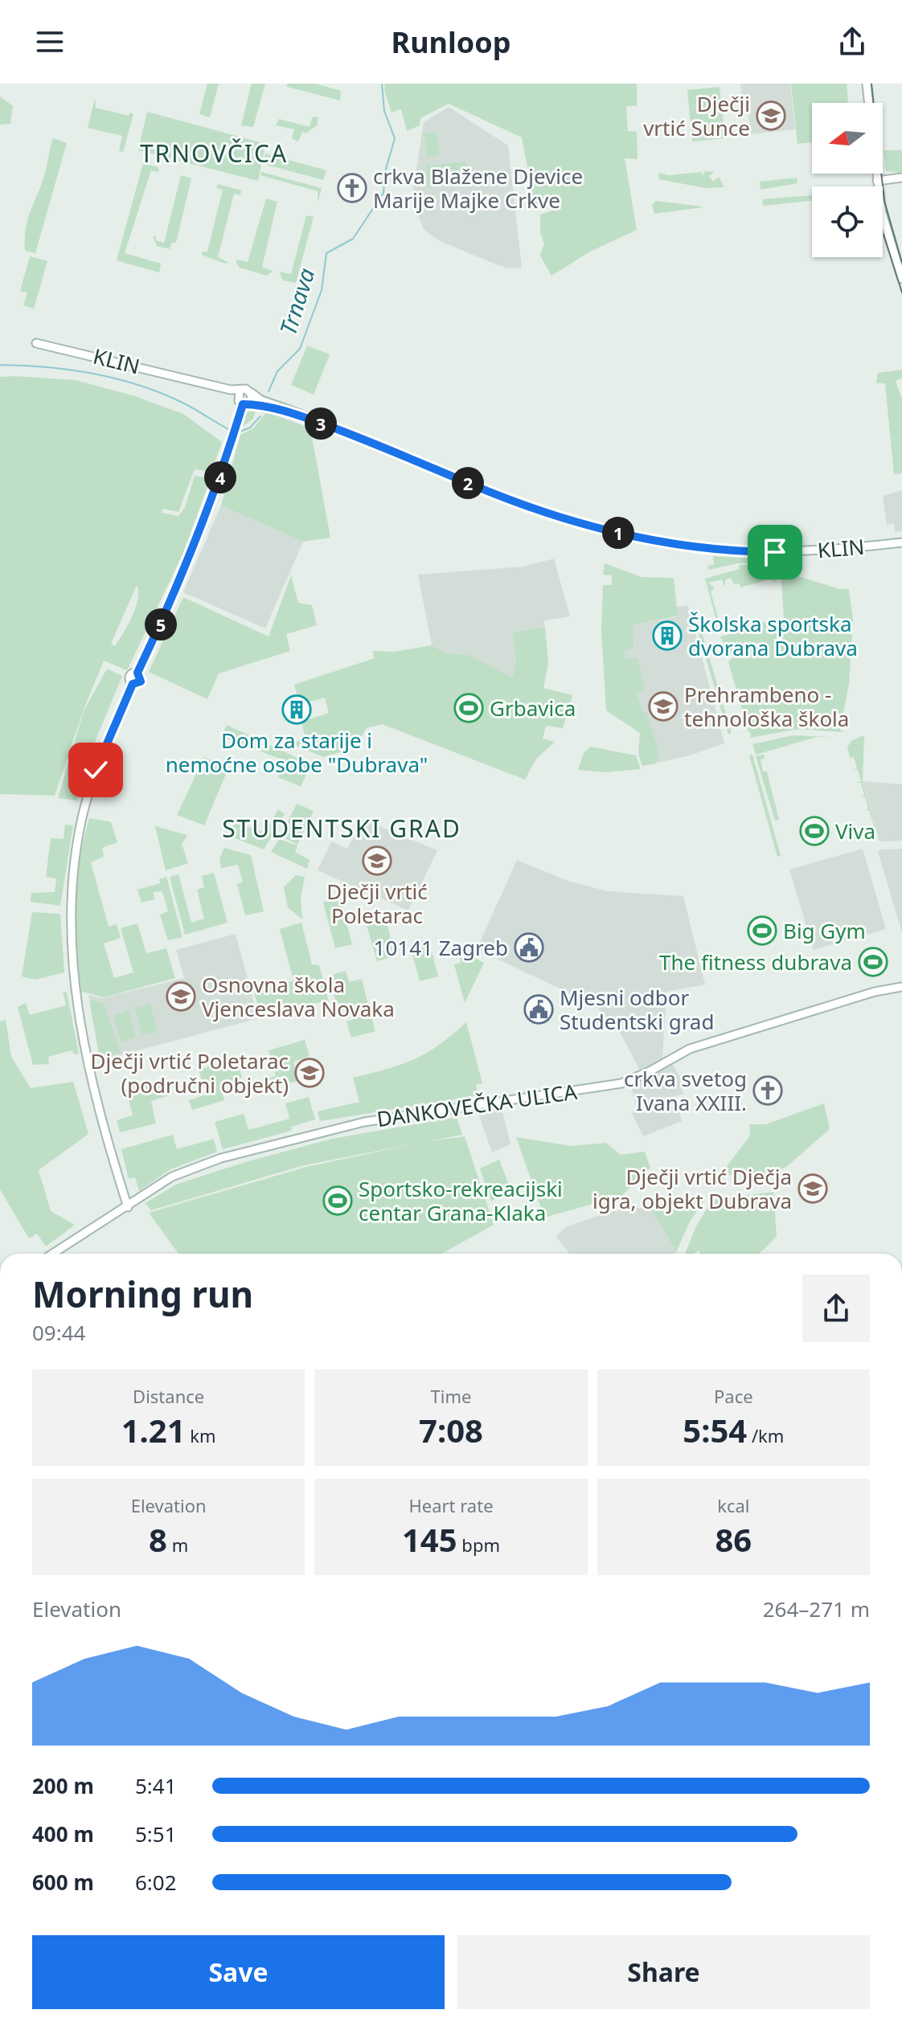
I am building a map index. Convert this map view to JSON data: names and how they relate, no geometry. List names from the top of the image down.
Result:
{
  "streets": {
    "street": ["KLIN", "DANKOVEČKA ULICA"]
  },
  "districts": ["TRNOVČICA", "STUDENTSKI GRAD"],
  "water": ["Trnava"],
  "places": {
    "school or university": [
      "Dječji vrtić Sunce",
      "Prehrambeno - tehnološka škola",
      "Dječji vrtić Poletarac",
      "Osnovna škola Vjenceslava Novaka",
      "Dječji vrtić Poletarac (područni objekt)",
      "Dječji vrtić Dječja igra, objekt Dubrava"
    ],
    "church": ["crkva Blažene Djevice Marije Majke Crkve", "crkva svetog Ivana XXIII."],
    "building": ["Školska sportska dvorana Dubrava", "Dom za starije i nemoćne osobe \"Dubrava\""],
    "sports": [
      "Grbavica",
      "Viva",
      "Big Gym",
      "The fitness dubrava",
      "Sportsko-rekreacijski centar Grana-Klaka"
    ],
    "public building": ["10141 Zagreb", "Mjesni odbor Studentski grad"]
  },
  "north": "left",
  "page": {
    "header": "Runloop",
    "pins": [
      "3",
      "4",
      "2",
      "1",
      "5"
    ],
    "heading": ["Morning run", "09:44"],
    "stats": [
      ["Distance", "1.21 km"],
      ["Time", "7:08"],
      ["Pace", "5:54 /km"],
      ["Elevation", "8 m"],
      ["Heart rate", "145 bpm"],
      ["kcal", "86"]
    ],
    "chart": ["Elevation", "264–271 m"],
    "list": [
      {
        "name": "200 m",
        "note": "5:41"
      },
      {
        "name": "400 m",
        "note": "5:51"
      },
      {
        "name": "600 m",
        "note": "6:02"
      }
    ],
    "buttons": ["Save", "Share"]
  }
}
